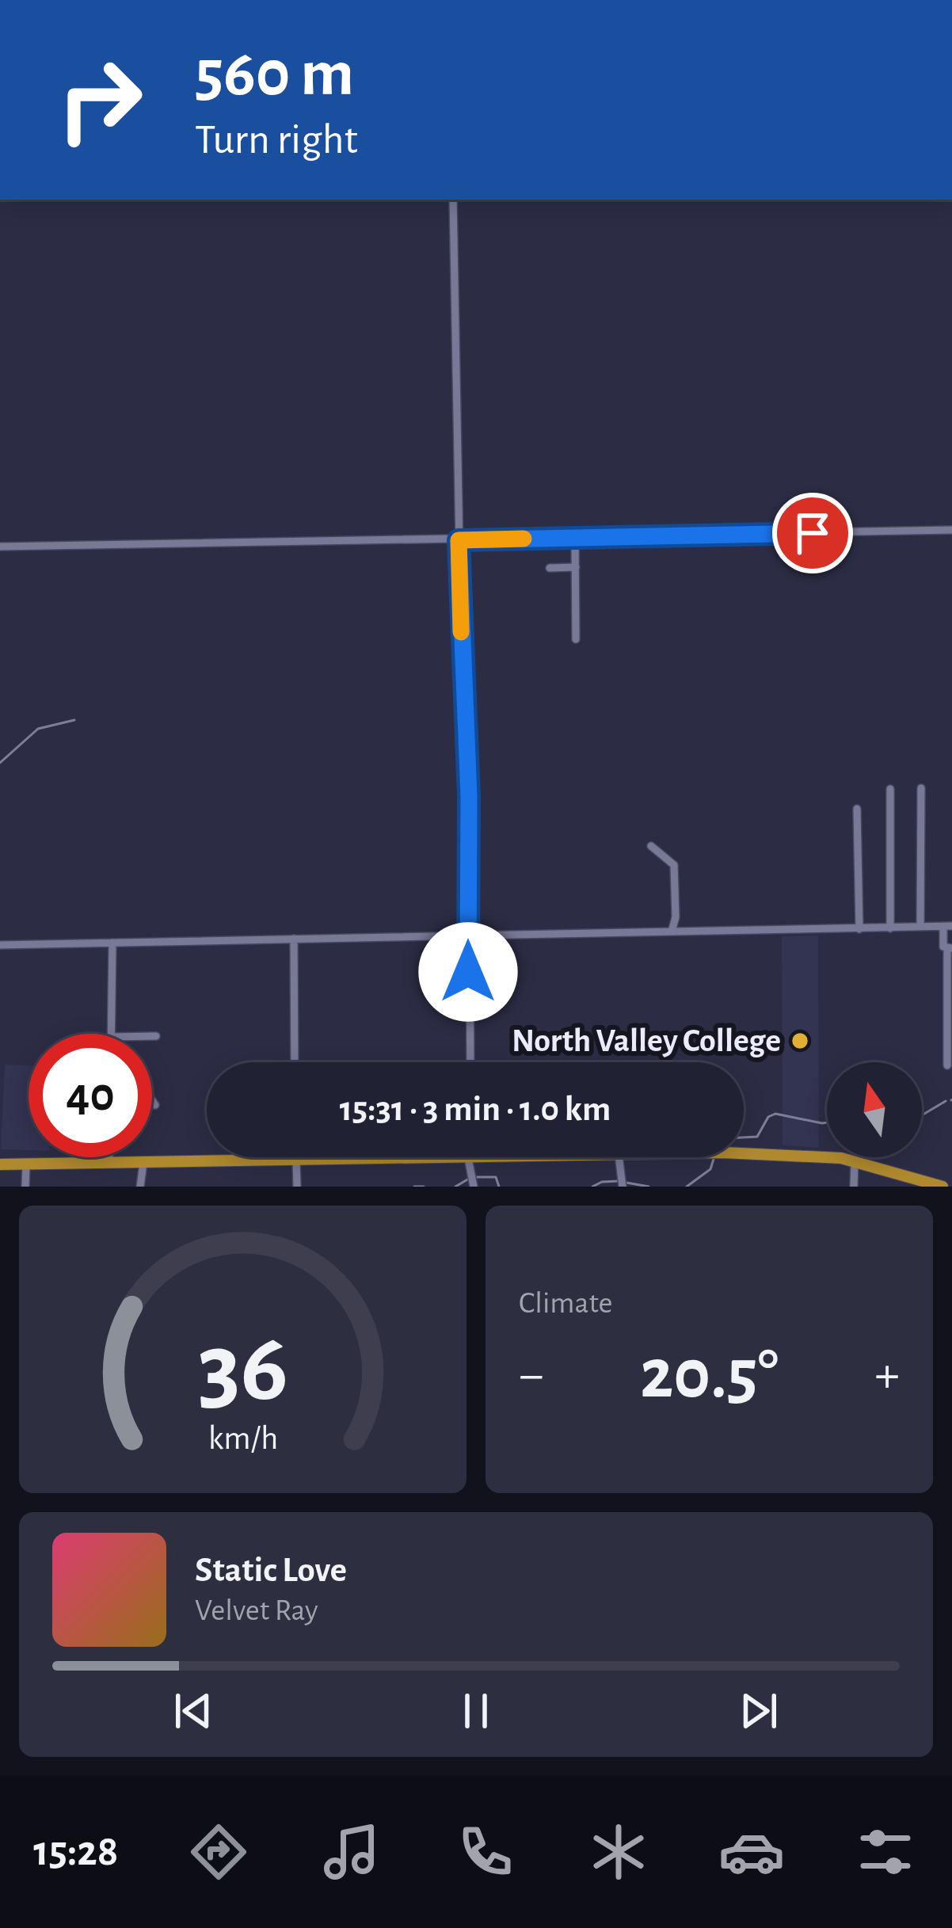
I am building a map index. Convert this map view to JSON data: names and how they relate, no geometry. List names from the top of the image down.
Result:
{
  "places": ["North Valley College"],
  "north": "top",
  "page": {
    "turn": ["560 m", "Turn right"],
    "limit": "40",
    "trip": "15:31 · 3 min · 1.0 km",
    "tile": "Climate",
    "heat": ["−", "20.5°", "+"],
    "song": ["Static Love", "Velvet Ray"],
    "tabs": "15:28",
    "gauge": ["36", "km/h"]
  }
}
